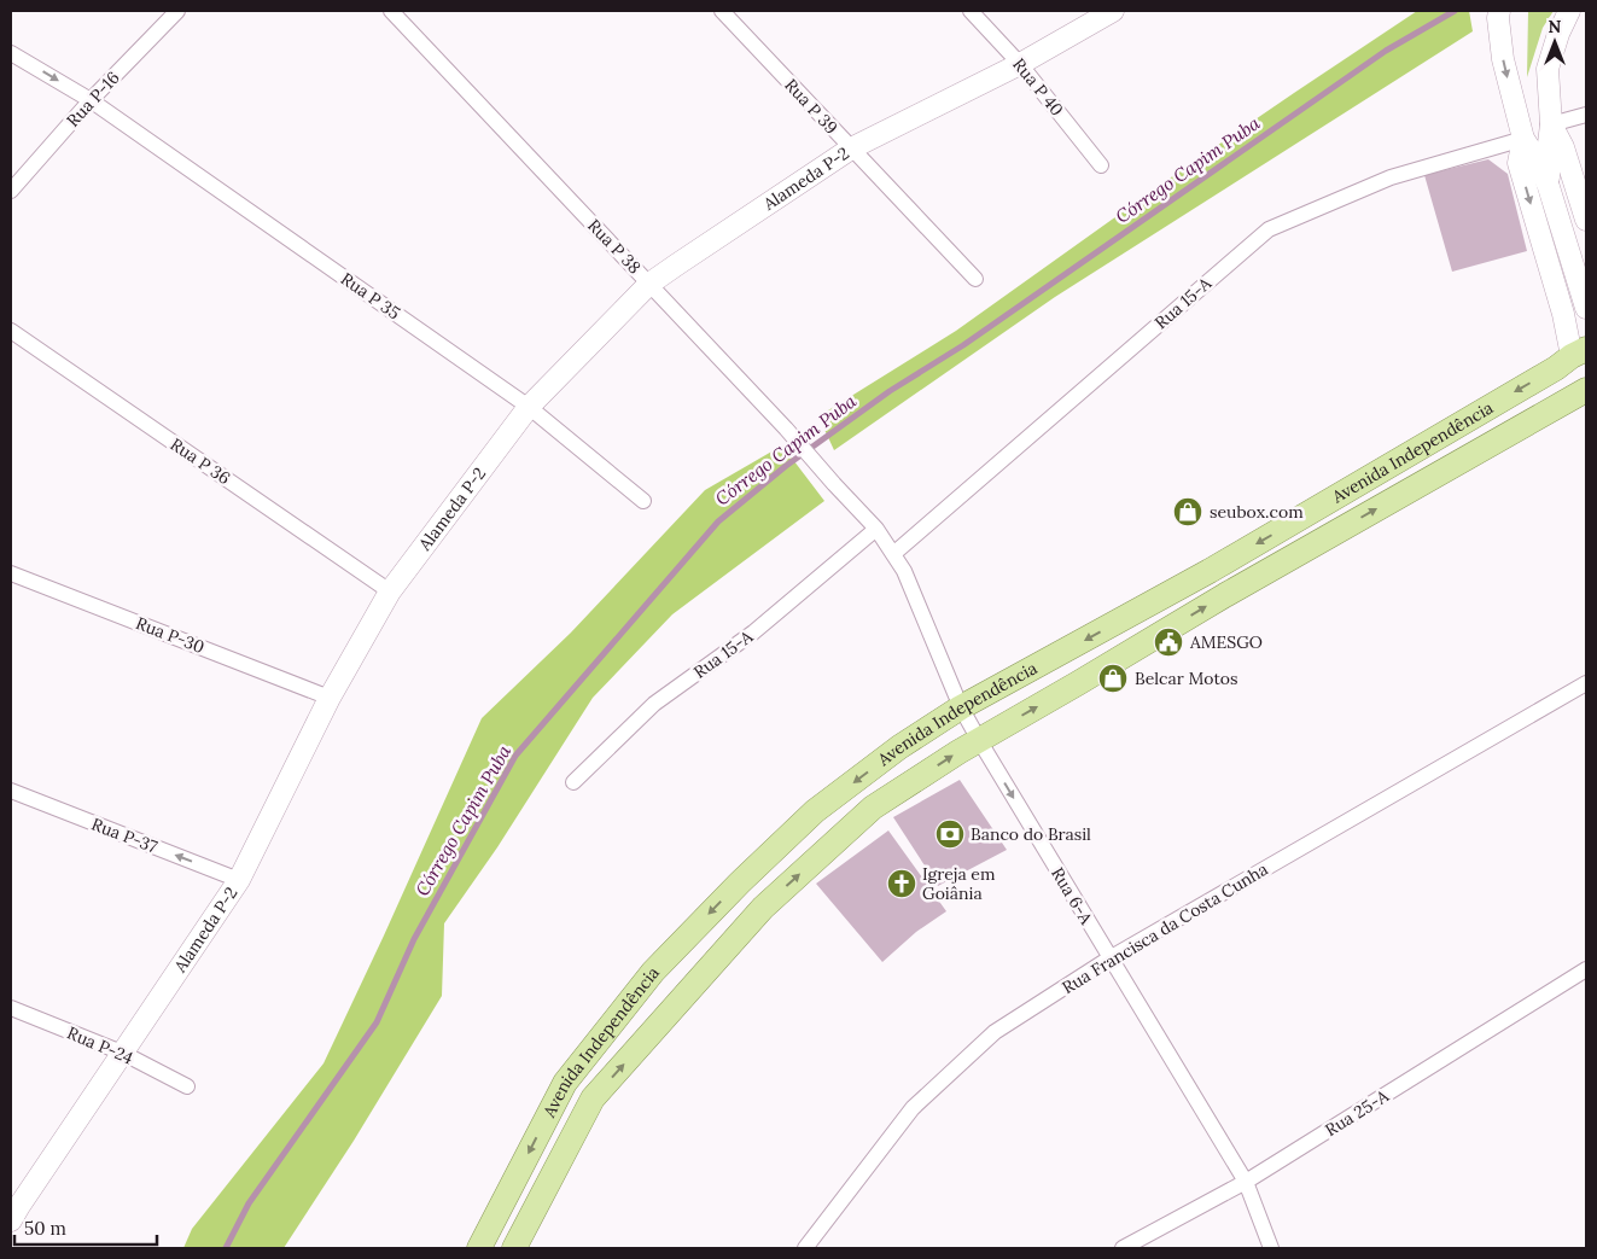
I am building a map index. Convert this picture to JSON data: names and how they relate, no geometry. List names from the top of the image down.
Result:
{
  "streets": {
    "main road": ["Avenida Independência"],
    "street": [
      "Rua P 40",
      "Rua P-16",
      "Rua P 39",
      "Alameda P-2",
      "Rua P 38",
      "Rua P 35",
      "Rua 15-A",
      "Rua P 36",
      "Rua P-30",
      "Rua P-37",
      "Rua 6-A",
      "Rua Francisca da Costa Cunha",
      "Rua P-24",
      "Rua 25-A"
    ]
  },
  "crossings": [
    ["Rua P 40", "Alameda P-2"],
    ["Rua P-16", "Rua P 35"],
    ["Rua P 39", "Alameda P-2"],
    ["Alameda P-2", "Rua P 38"],
    ["Alameda P-2", "Rua P 35"],
    ["Alameda P-2", "Rua P 36"],
    ["Alameda P-2", "Rua P-30"],
    ["Alameda P-2", "Rua P-37"],
    ["Alameda P-2", "Rua P-24"],
    ["Rua P 38", "Rua 6-A"],
    ["Rua 15-A", "Rua 6-A"],
    ["Avenida Independência", "Rua 6-A"],
    ["Rua 6-A", "Rua Francisca da Costa Cunha"],
    ["Rua 6-A", "Rua 25-A"]
  ],
  "one_way": ["Rua P-37"],
  "water": ["Córrego Capim Puba"],
  "places": {
    "shop": ["seubox.com", "Belcar Motos"],
    "public building": ["AMESGO"],
    "bank": ["Banco do Brasil"],
    "church": ["Igreja em Goiânia"]
  },
  "scale_bar": "50 m",
  "north": "top"
}
